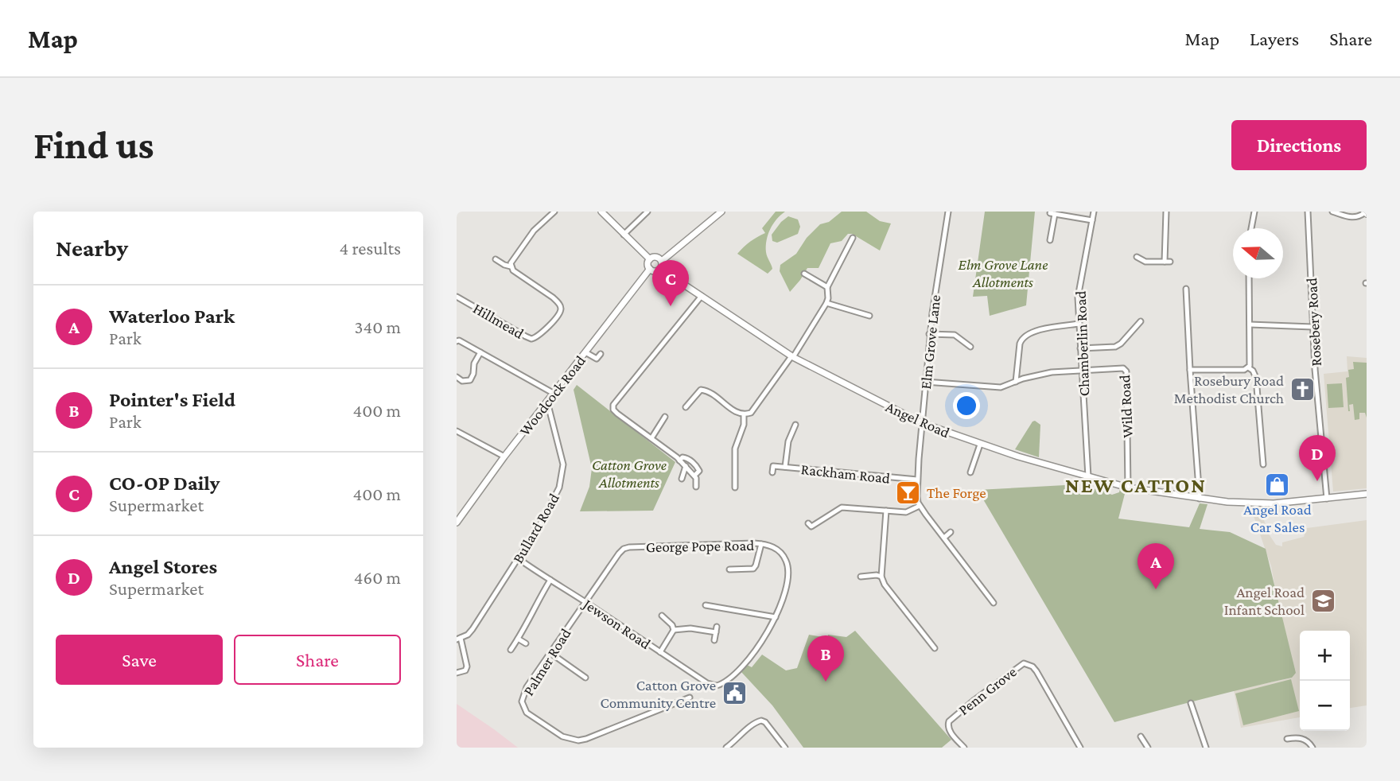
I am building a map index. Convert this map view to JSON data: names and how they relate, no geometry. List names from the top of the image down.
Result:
{
  "streets": {
    "street": [
      "Hillmead",
      "Rosebery Road",
      "Elm Grove Lane",
      "Chamberlin Road",
      "Woodcock Road",
      "Wild Road",
      "Angel Road",
      "Rackham Road",
      "Bullard Road",
      "George Pope Road",
      "Jewson Road",
      "Palmer Road",
      "Penn Grove"
    ]
  },
  "crossings": [
    ["Rosebery Road", "Angel Road"],
    ["Elm Grove Lane", "Angel Road"],
    ["Elm Grove Lane", "Rackham Road"],
    ["Chamberlin Road", "Wild Road"],
    ["Chamberlin Road", "Angel Road"],
    ["Woodcock Road", "Angel Road"],
    ["Woodcock Road", "Bullard Road"],
    ["Wild Road", "Angel Road"],
    ["Bullard Road", "Jewson Road"],
    ["George Pope Road", "Jewson Road"],
    ["George Pope Road", "Palmer Road"],
    ["Jewson Road", "Palmer Road"]
  ],
  "districts": ["NEW CATTON"],
  "parks": ["Elm Grove Lane Allotments", "Catton Grove Allotments"],
  "places": {
    "church": ["Rosebury Road Methodist Church"],
    "shop": ["Angel Road Car Sales"],
    "bar": ["The Forge"],
    "school or university": ["Angel Road Infant School"],
    "public building": ["Catton Grove Community Centre"]
  },
  "north": "left",
  "page": {
    "header": "Map",
    "nav": ["Map", "Layers", "Share"],
    "buttons": [
      "Directions",
      ["Save", "Share"]
    ],
    "title": "Find us",
    "heading": ["Nearby", "4 results"],
    "pins": [
      "C",
      "D",
      "A",
      "B"
    ],
    "list": [
      {
        "mark": "A",
        "name": "Waterloo Park",
        "note": "Park",
        "value": "340 m"
      },
      {
        "mark": "B",
        "name": "Pointer's Field",
        "note": "Park",
        "value": "400 m"
      },
      {
        "mark": "C",
        "name": "CO-OP Daily",
        "note": "Supermarket",
        "value": "400 m"
      },
      {
        "mark": "D",
        "name": "Angel Stores",
        "note": "Supermarket",
        "value": "460 m"
      }
    ],
    "map_buttons": ["+", "−"]
  }
}
